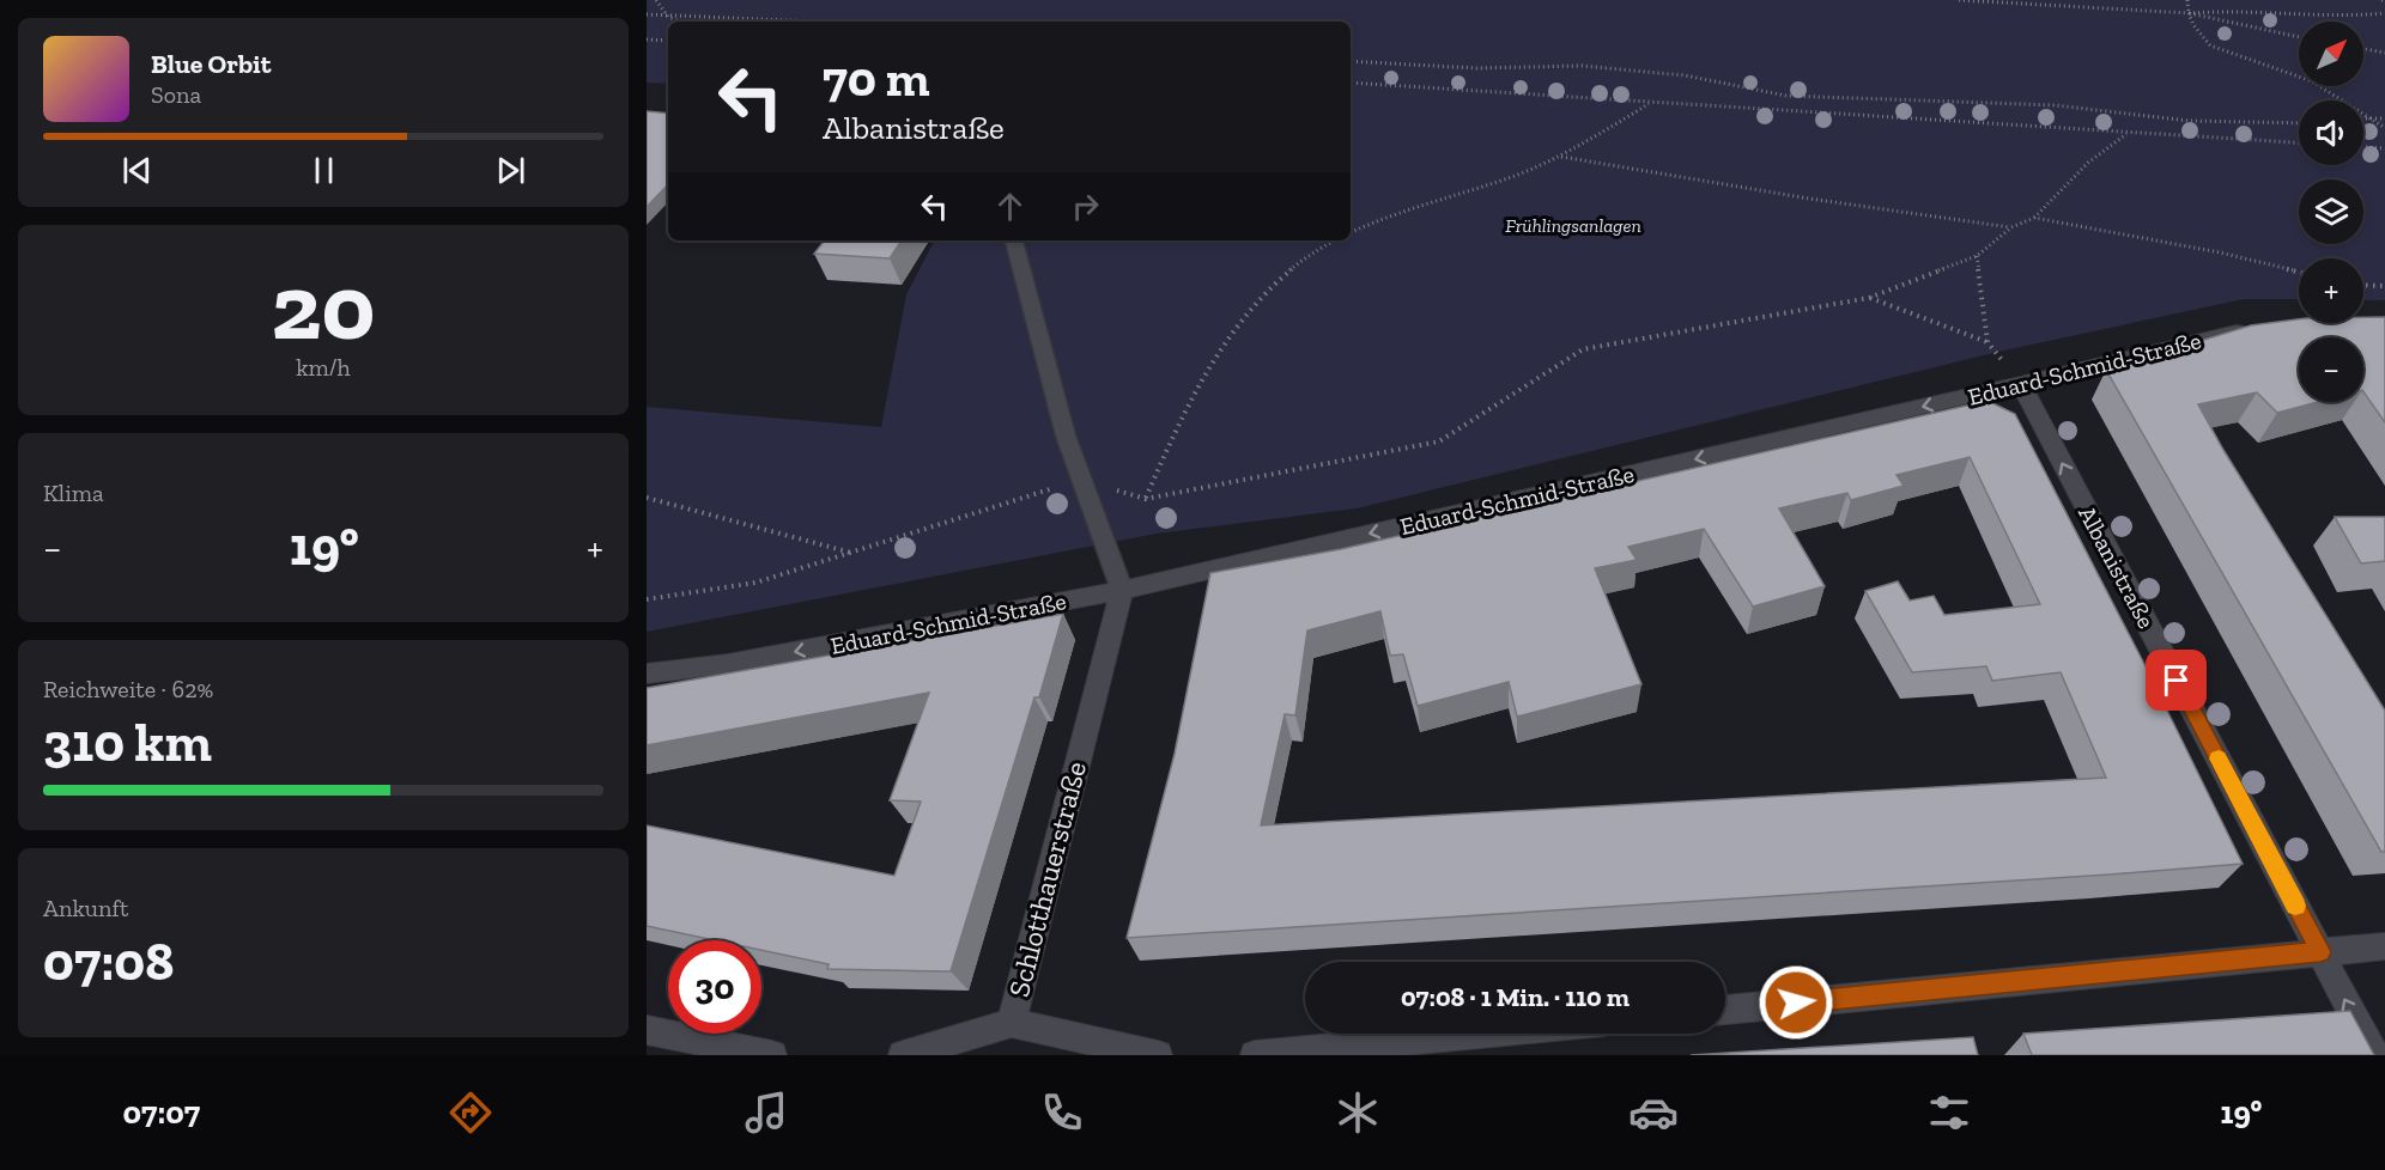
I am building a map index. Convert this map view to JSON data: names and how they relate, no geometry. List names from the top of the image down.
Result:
{
  "streets": {
    "street": ["Eduard-Schmid-Straße", "Albanistraße", "Schlotthauerstraße"]
  },
  "crossings": [
    ["Eduard-Schmid-Straße", "Albanistraße"],
    ["Eduard-Schmid-Straße", "Schlotthauerstraße"]
  ],
  "one_way": ["Eduard-Schmid-Straße", "Albanistraße"],
  "parks": ["Frühlingsanlagen"],
  "north": "top right",
  "page": {
    "map_buttons": ["+", "−"],
    "turn": ["70 m", "Albanistraße"],
    "song": ["Blue Orbit", "Sona"],
    "tile": [
      ["20", "km/h"],
      "Klima",
      ["Reichweite · 62%", "310 km"],
      ["Ankunft", "07:08"]
    ],
    "heat": ["−", "19°", "+"],
    "limit": "30",
    "trip": "07:08 · 1 Min. · 110 m",
    "tabs": ["07:07", "19°"]
  }
}
